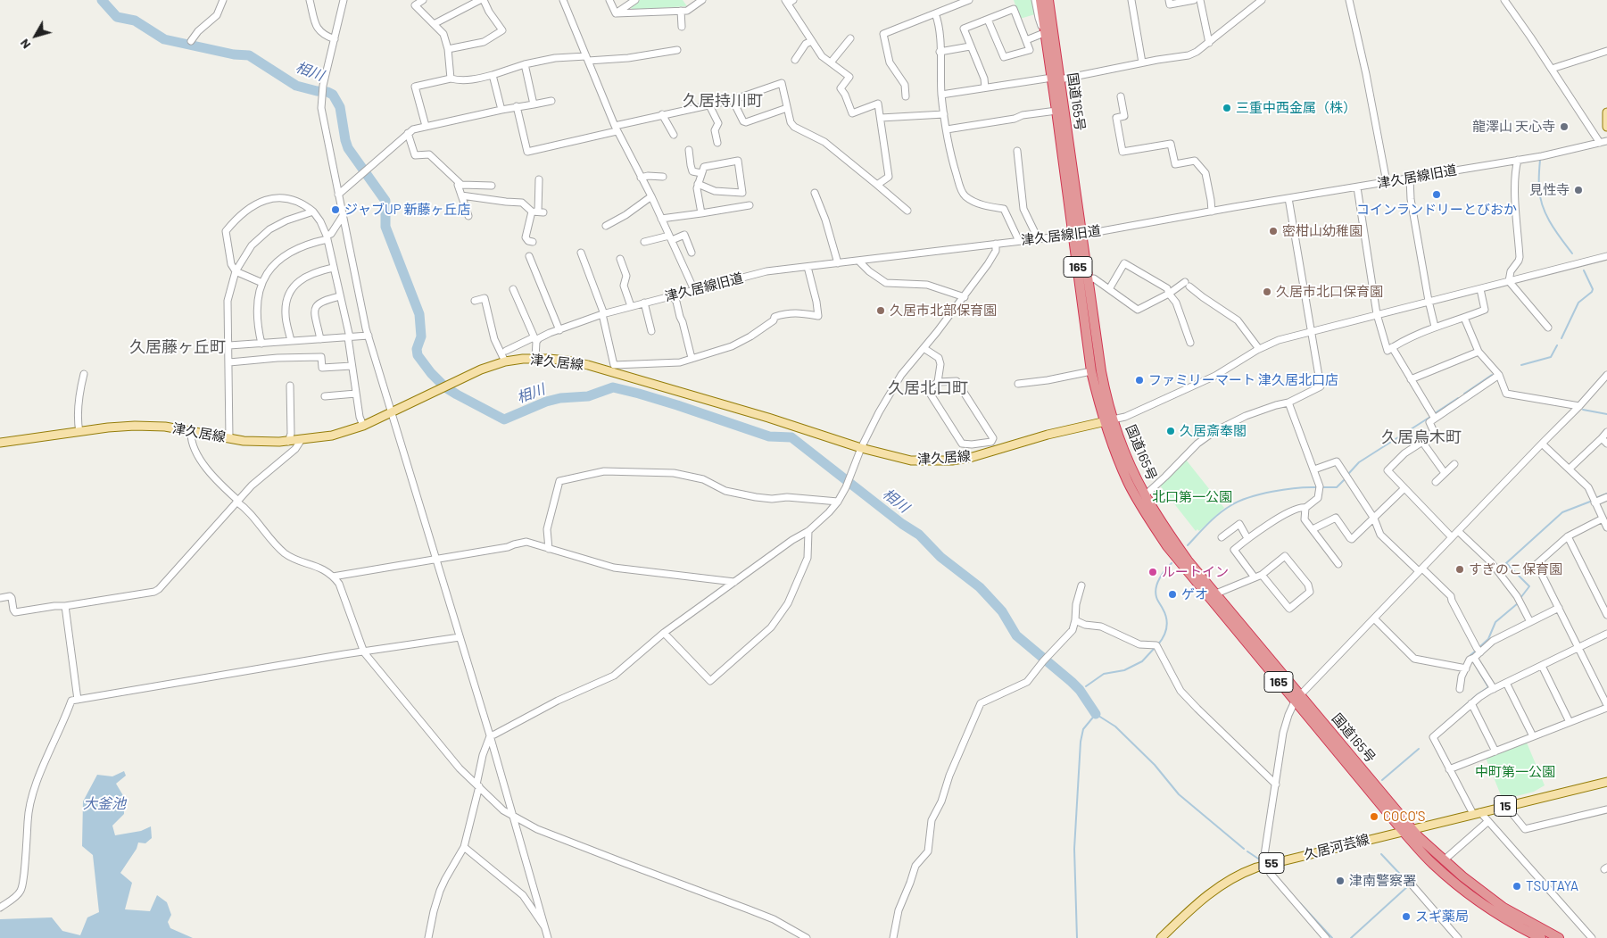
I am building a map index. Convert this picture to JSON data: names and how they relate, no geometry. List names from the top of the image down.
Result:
{
  "streets": {
    "highway": ["国道165号", "165"],
    "main road": [
      "津久居線",
      "15",
      "久居河芸線",
      "55"
    ],
    "street": ["津久居線旧道"]
  },
  "crossings": [
    ["国道165号", "津久居線旧道"],
    ["国道165号", "津久居線"],
    ["国道165号", "15"],
    ["国道165号", "久居河芸線"],
    ["15", "久居河芸線"]
  ],
  "districts": [
    "久居持川町",
    "久居藤ヶ丘町",
    "久居北口町",
    "久居烏木町"
  ],
  "water": ["相川", "大釜池"],
  "parks": ["北口第一公園", "中町第一公園"],
  "places": [
    "三重中西金属（株）",
    "龍澤山 天心寺",
    "見性寺",
    "コインランドリーとびおか",
    "ジャブUP 新藤ヶ丘店",
    "密柑山幼稚園",
    "久居市北口保育園",
    "久居市北部保育園",
    "ファミリーマート 津久居北口店",
    "久居斎奉閣",
    "すぎのこ保育園",
    "ルートイン",
    "ゲオ",
    "COCO'S",
    "津南警察署",
    "TSUTAYA",
    "スギ薬局"
  ],
  "north": "bottom left"
}
